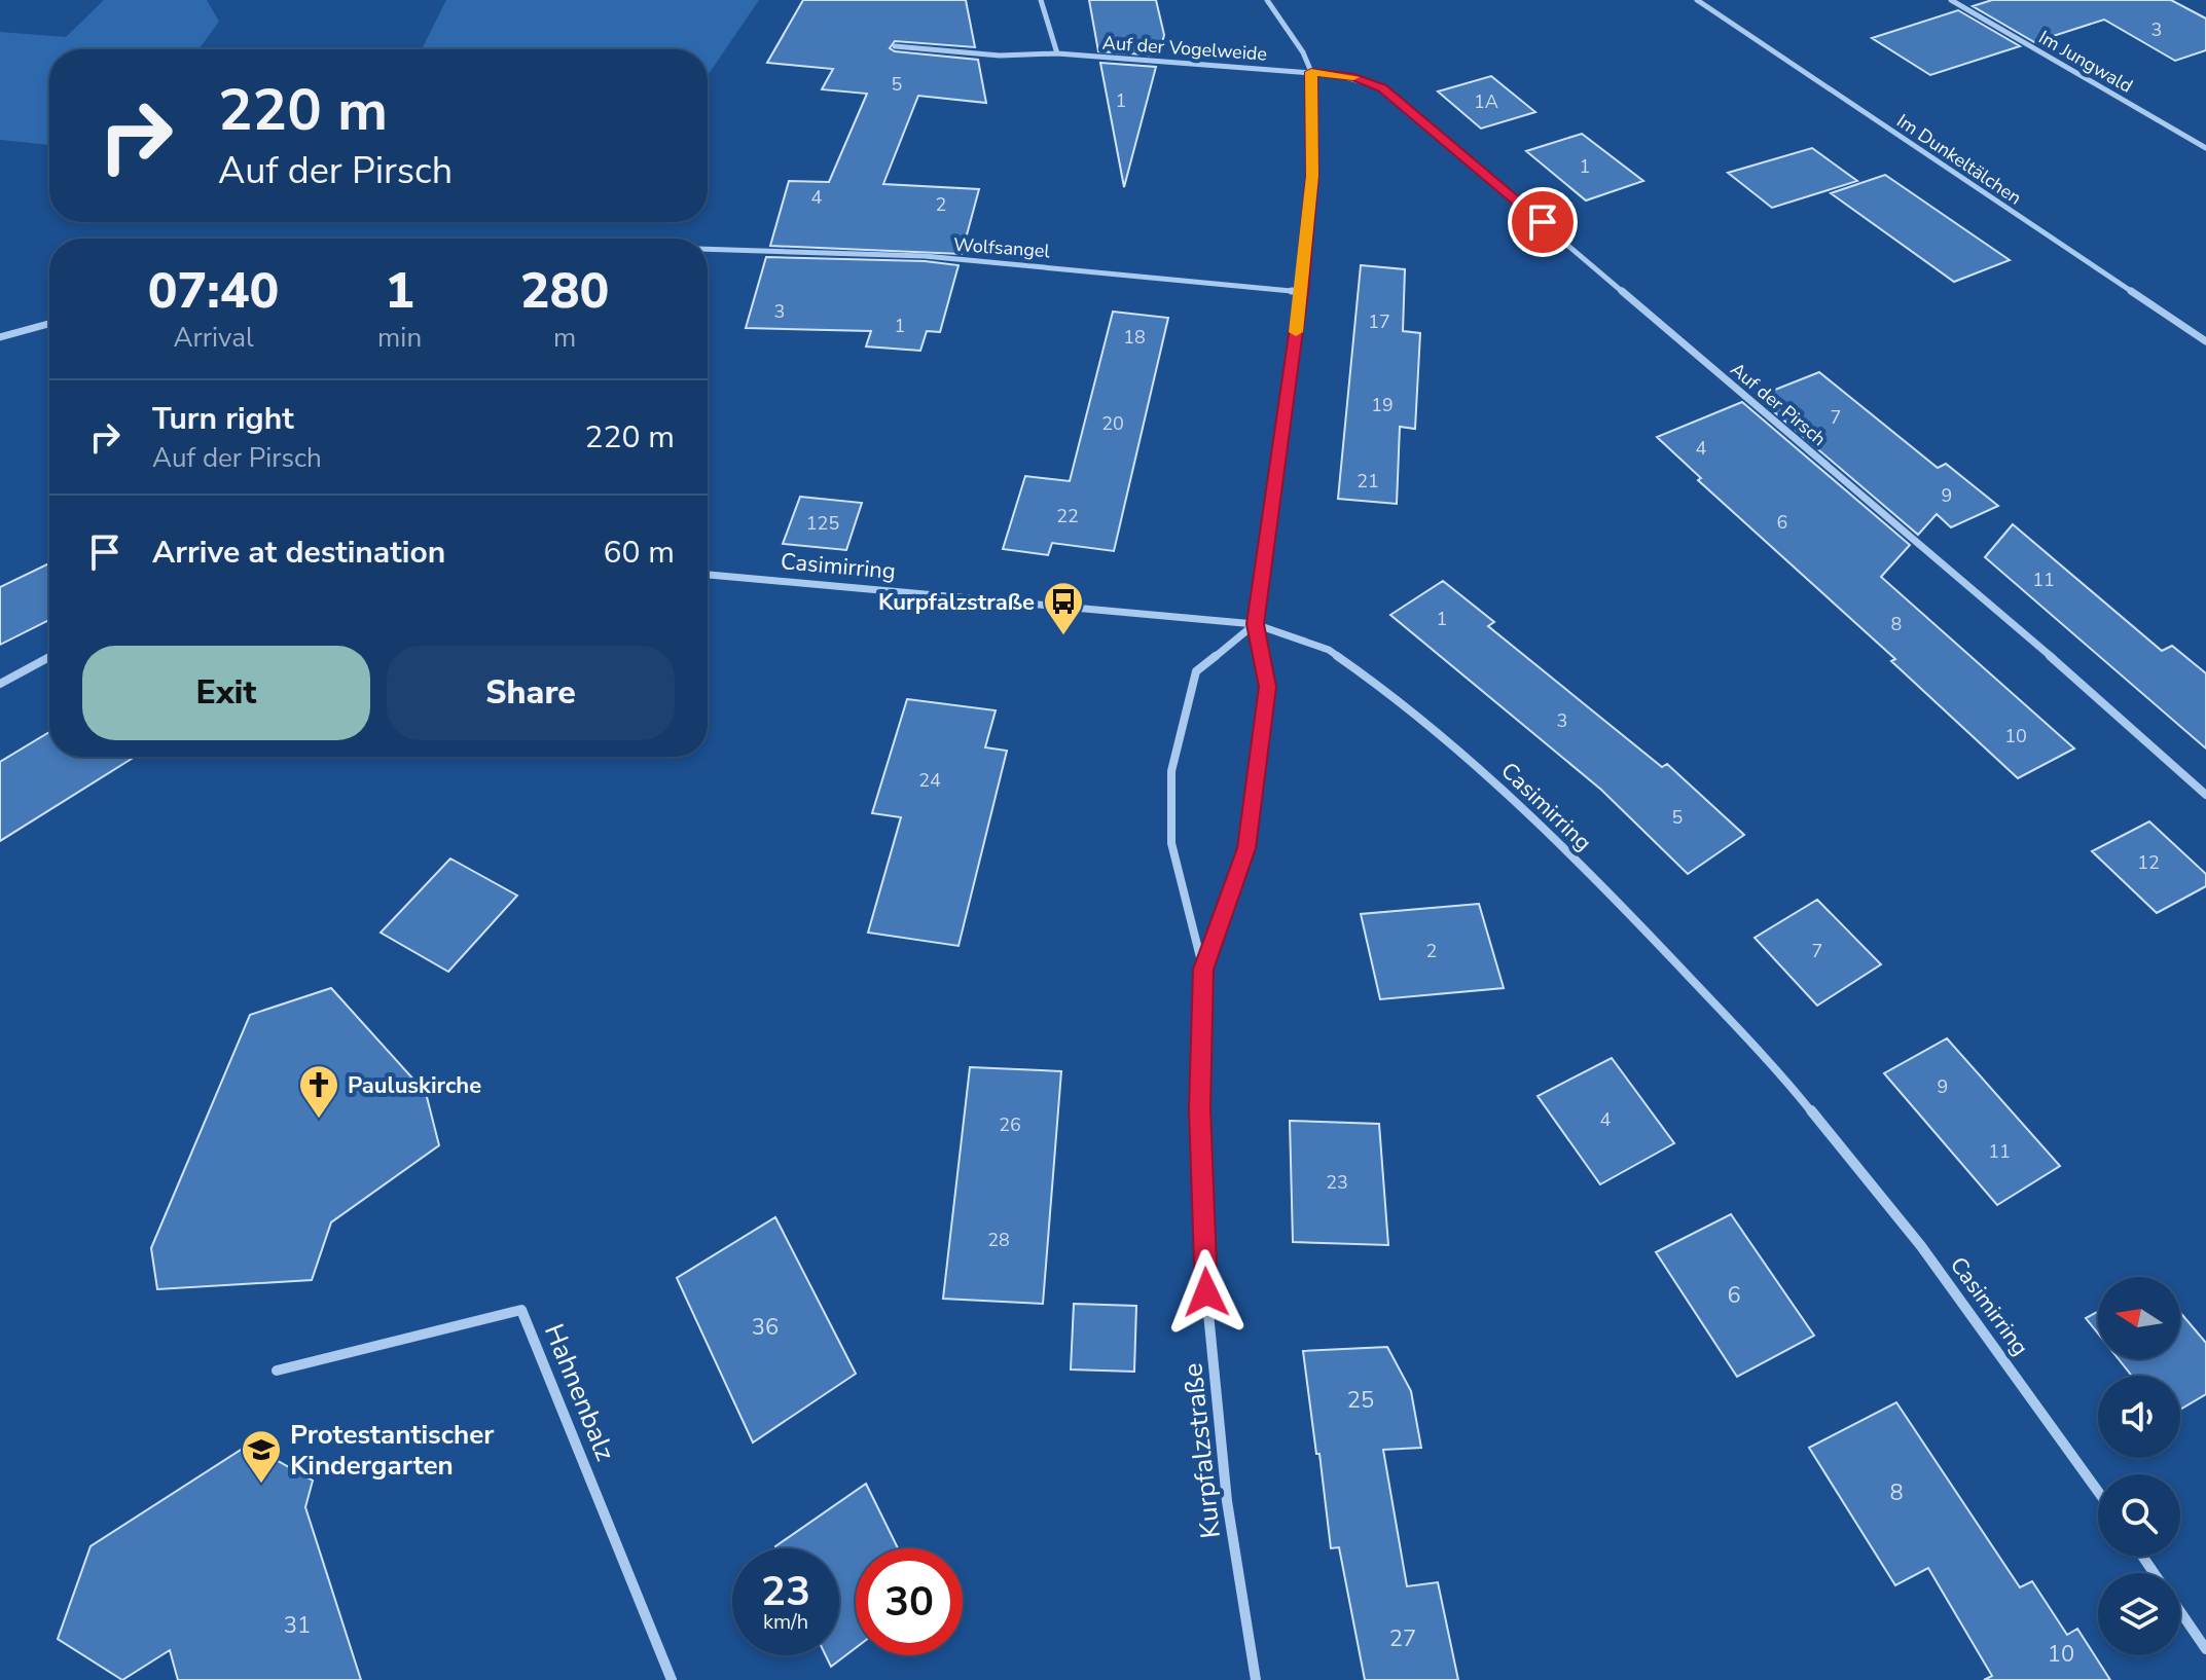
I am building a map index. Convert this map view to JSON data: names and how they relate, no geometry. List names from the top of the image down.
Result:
{
  "streets": {
    "street": [
      "Auf der Vogelweide",
      "Im Jungwald",
      "Im Dunkeltälchen",
      "Wolfsangel",
      "Auf der Pirsch",
      "Casimirring",
      "Hahnenbalz",
      "Kurpfalzstraße"
    ]
  },
  "crossings": [
    ["Auf der Vogelweide", "Auf der Pirsch"],
    ["Auf der Vogelweide", "Kurpfalzstraße"],
    ["Wolfsangel", "Kurpfalzstraße"],
    ["Auf der Pirsch", "Kurpfalzstraße"],
    ["Casimirring", "Kurpfalzstraße"]
  ],
  "places": {
    "bus stop": ["Kurpfalzstraße"],
    "church": ["Pauluskirche"],
    "school or university": ["Protestantischer Kindergarten"]
  },
  "house_numbers": [
    "3",
    "5",
    "1",
    "1A",
    "1",
    "4",
    "2",
    "3",
    "17",
    "1",
    "18",
    "19",
    "7",
    "20",
    "4",
    "21",
    "9",
    "22",
    "6",
    "125",
    "11",
    "1",
    "8",
    "3",
    "10",
    "24",
    "5",
    "12",
    "2",
    "7",
    "9",
    "4",
    "26",
    "11",
    "23",
    "28",
    "6",
    "36",
    "25",
    "8",
    "31",
    "27",
    "10"
  ],
  "north": "left",
  "page": {
    "turn": ["220 m", "Auf der Pirsch"],
    "eta": [
      "07:40",
      "Arrival",
      "1",
      "min",
      "280",
      "m"
    ],
    "list": [
      {
        "name": "Turn right",
        "note": "Auf der Pirsch",
        "value": "220 m"
      },
      {
        "name": "Arrive at destination",
        "value": "60 m"
      }
    ],
    "buttons": ["Exit", "Share"],
    "speed": "23 km/h",
    "limit": "30"
  }
}
